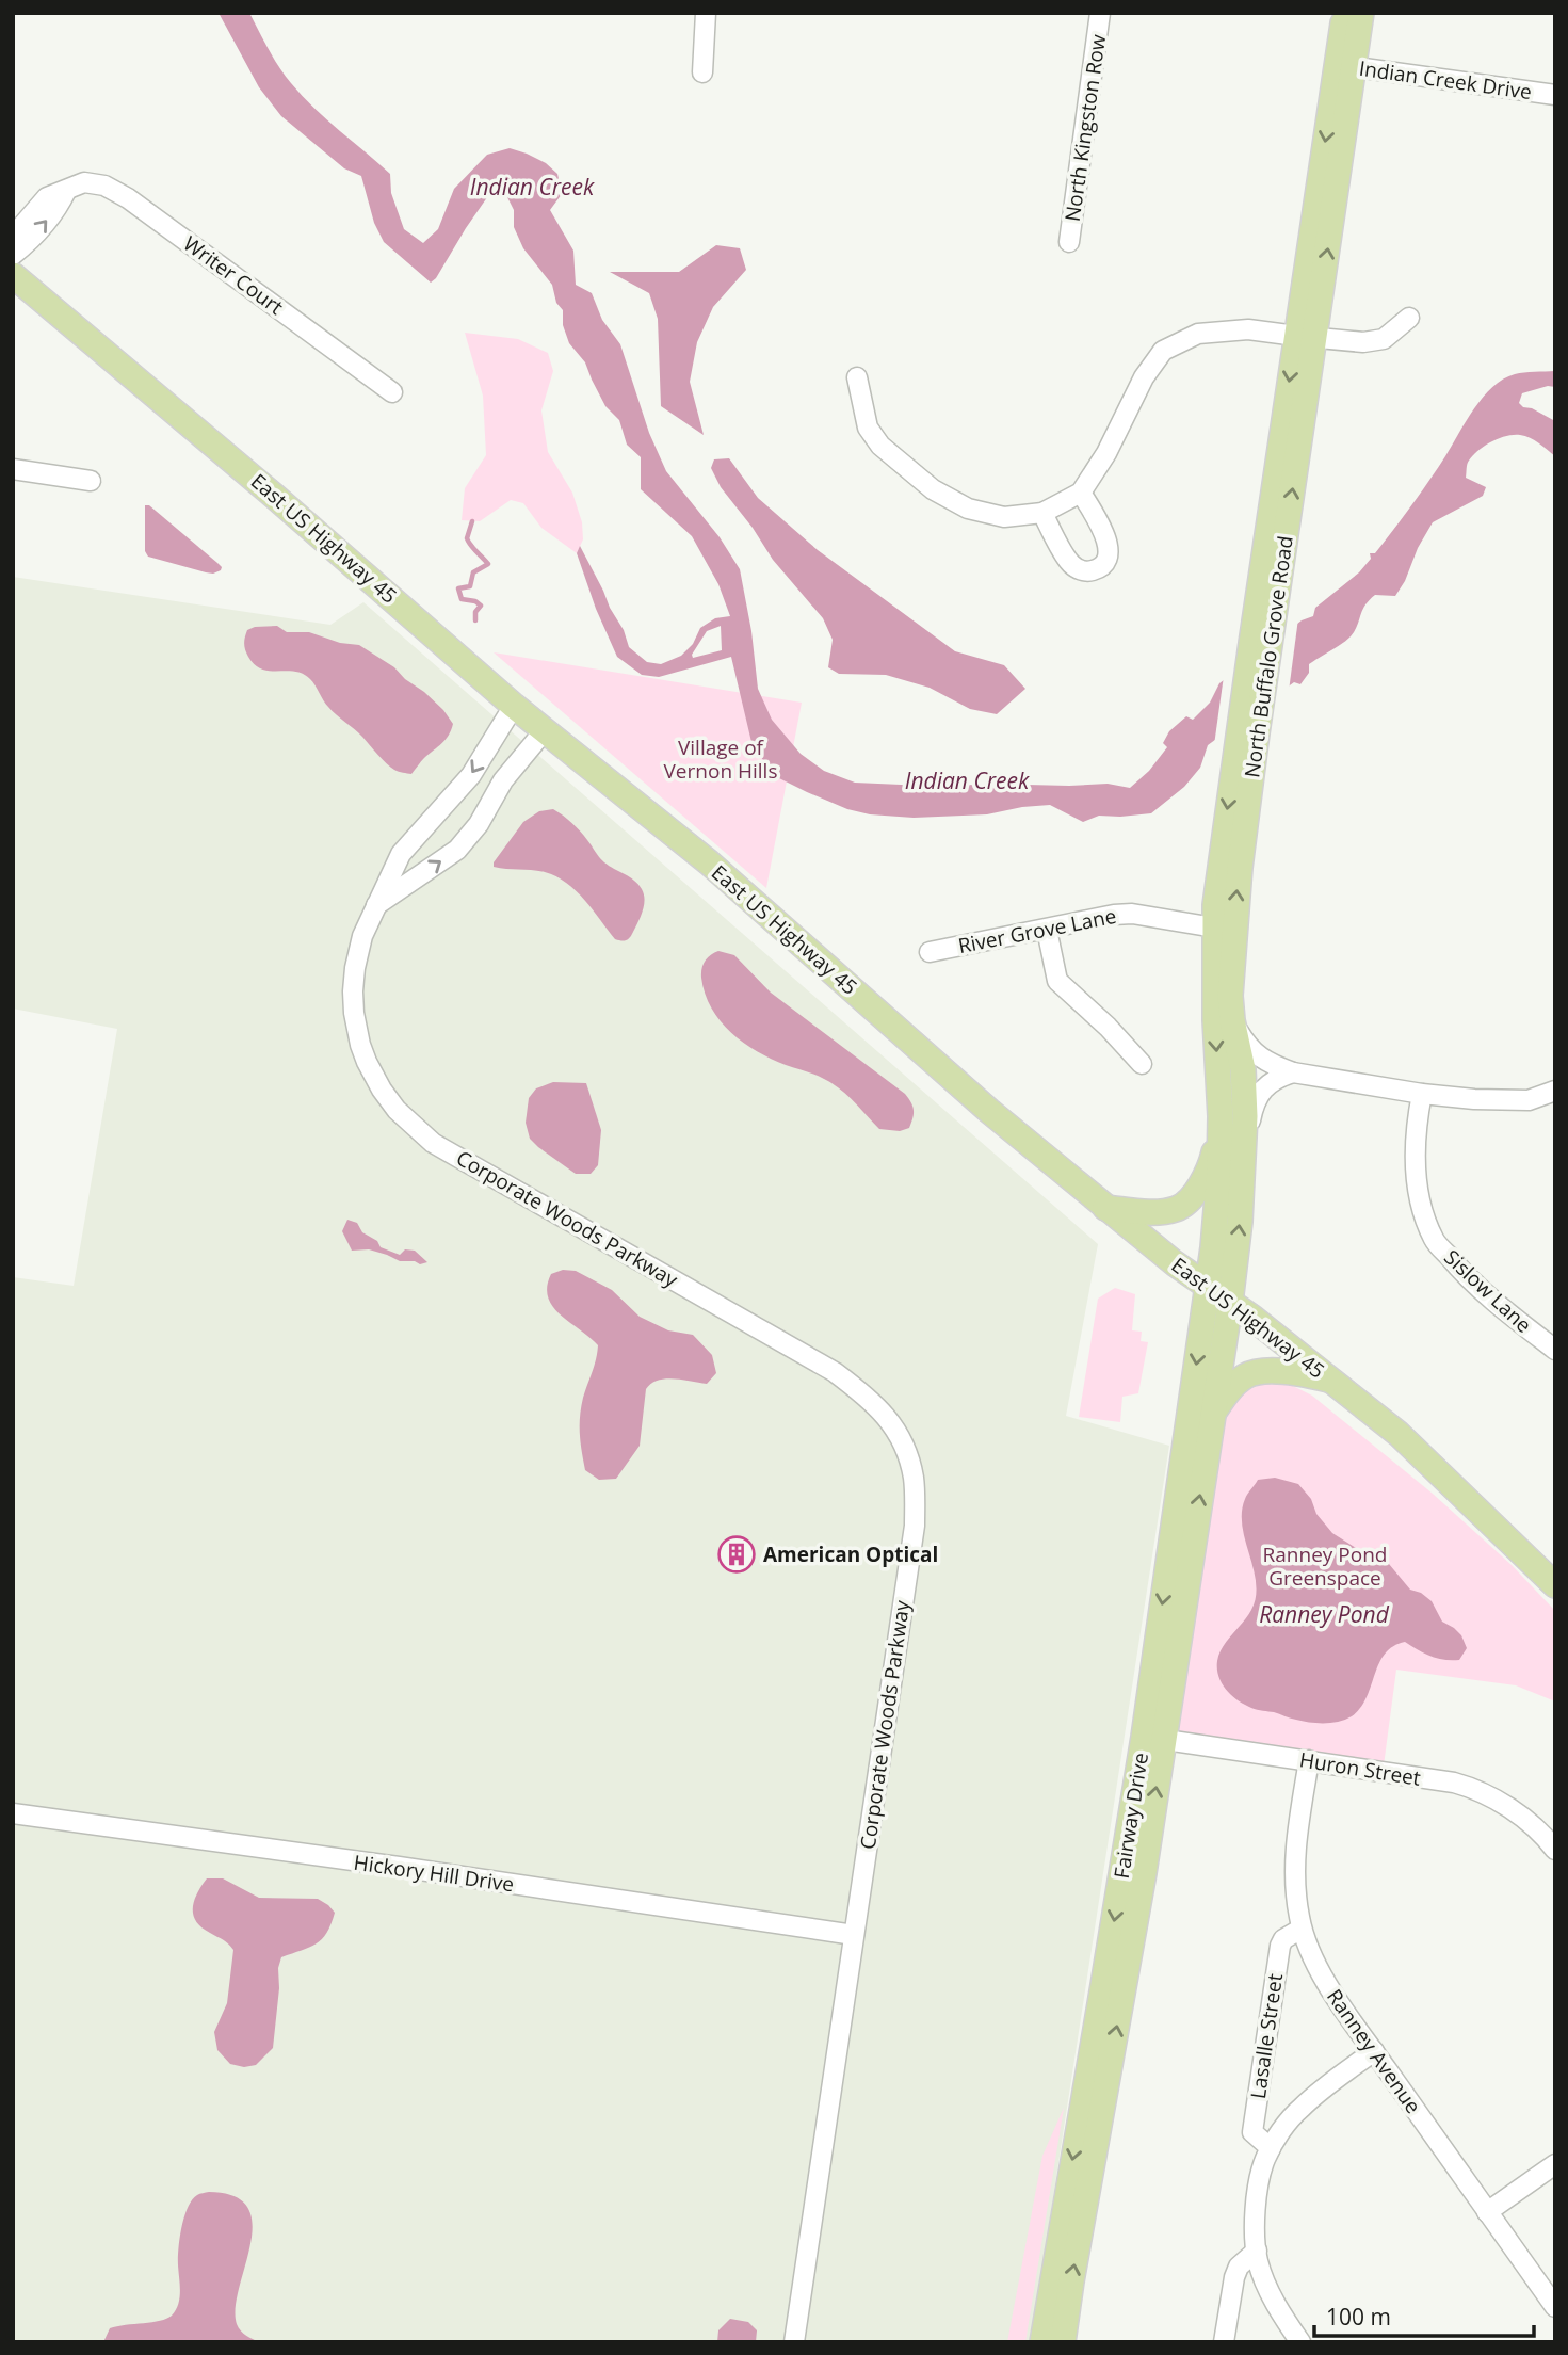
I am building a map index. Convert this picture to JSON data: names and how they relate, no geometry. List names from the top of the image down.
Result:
{
  "streets": {
    "main road": ["East US Highway 45", "North Buffalo Grove Road", "Fairway Drive"],
    "street": [
      "Indian Creek Drive",
      "North Kingston Row",
      "Writer Court",
      "River Grove Lane",
      "Corporate Woods Parkway",
      "Sislow Lane",
      "Huron Street",
      "Hickory Hill Drive",
      "Lasalle Street",
      "Ranney Avenue"
    ]
  },
  "crossings": [
    ["Indian Creek Drive", "North Buffalo Grove Road"],
    ["East US Highway 45", "North Buffalo Grove Road"],
    ["East US Highway 45", "Corporate Woods Parkway"],
    ["East US Highway 45", "Fairway Drive"],
    ["North Buffalo Grove Road", "River Grove Lane"],
    ["North Buffalo Grove Road", "Fairway Drive"],
    ["Corporate Woods Parkway", "Hickory Hill Drive"],
    ["Huron Street", "Fairway Drive"],
    ["Huron Street", "Ranney Avenue"],
    ["Lasalle Street", "Ranney Avenue"]
  ],
  "water": ["Indian Creek", "Ranney Pond"],
  "parks": ["Village of Vernon Hills", "Ranney Pond Greenspace"],
  "places": {
    "building": ["American Optical"]
  },
  "scale_bar": "100 m"
}
